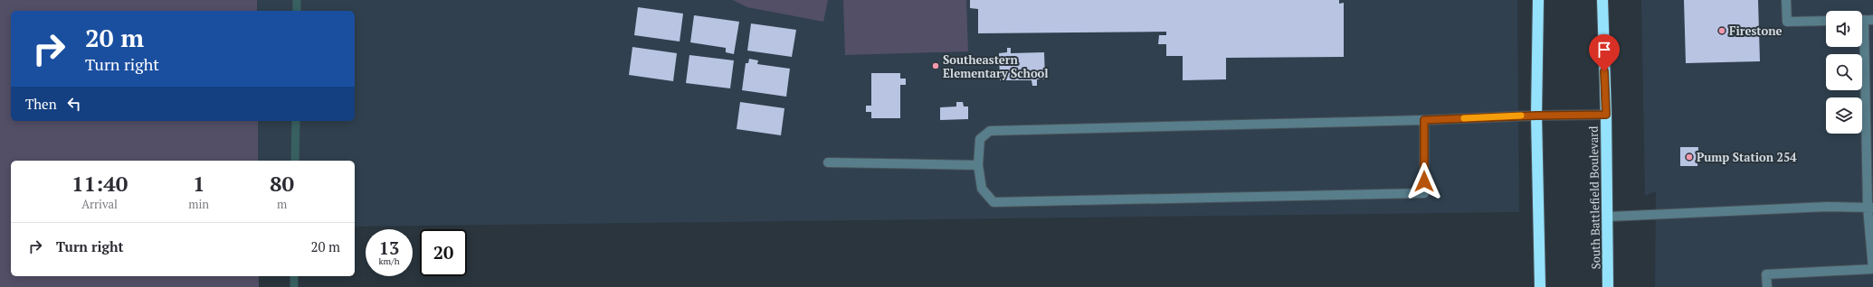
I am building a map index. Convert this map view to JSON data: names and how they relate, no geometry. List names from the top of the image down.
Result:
{
  "streets": {
    "highway": ["South Battlefield Boulevard"]
  },
  "places": ["Firestone", "Southeastern Elementary School", "Pump Station 254"],
  "page": {
    "turn": ["20 m", "Turn right"],
    "then": "Then",
    "eta": [
      "11:40",
      "Arrival",
      "1",
      "min",
      "80",
      "m"
    ],
    "list": [
      {
        "name": "Turn right",
        "value": "20 m"
      }
    ],
    "speed": "13 km/h",
    "limit": "20"
  }
}
